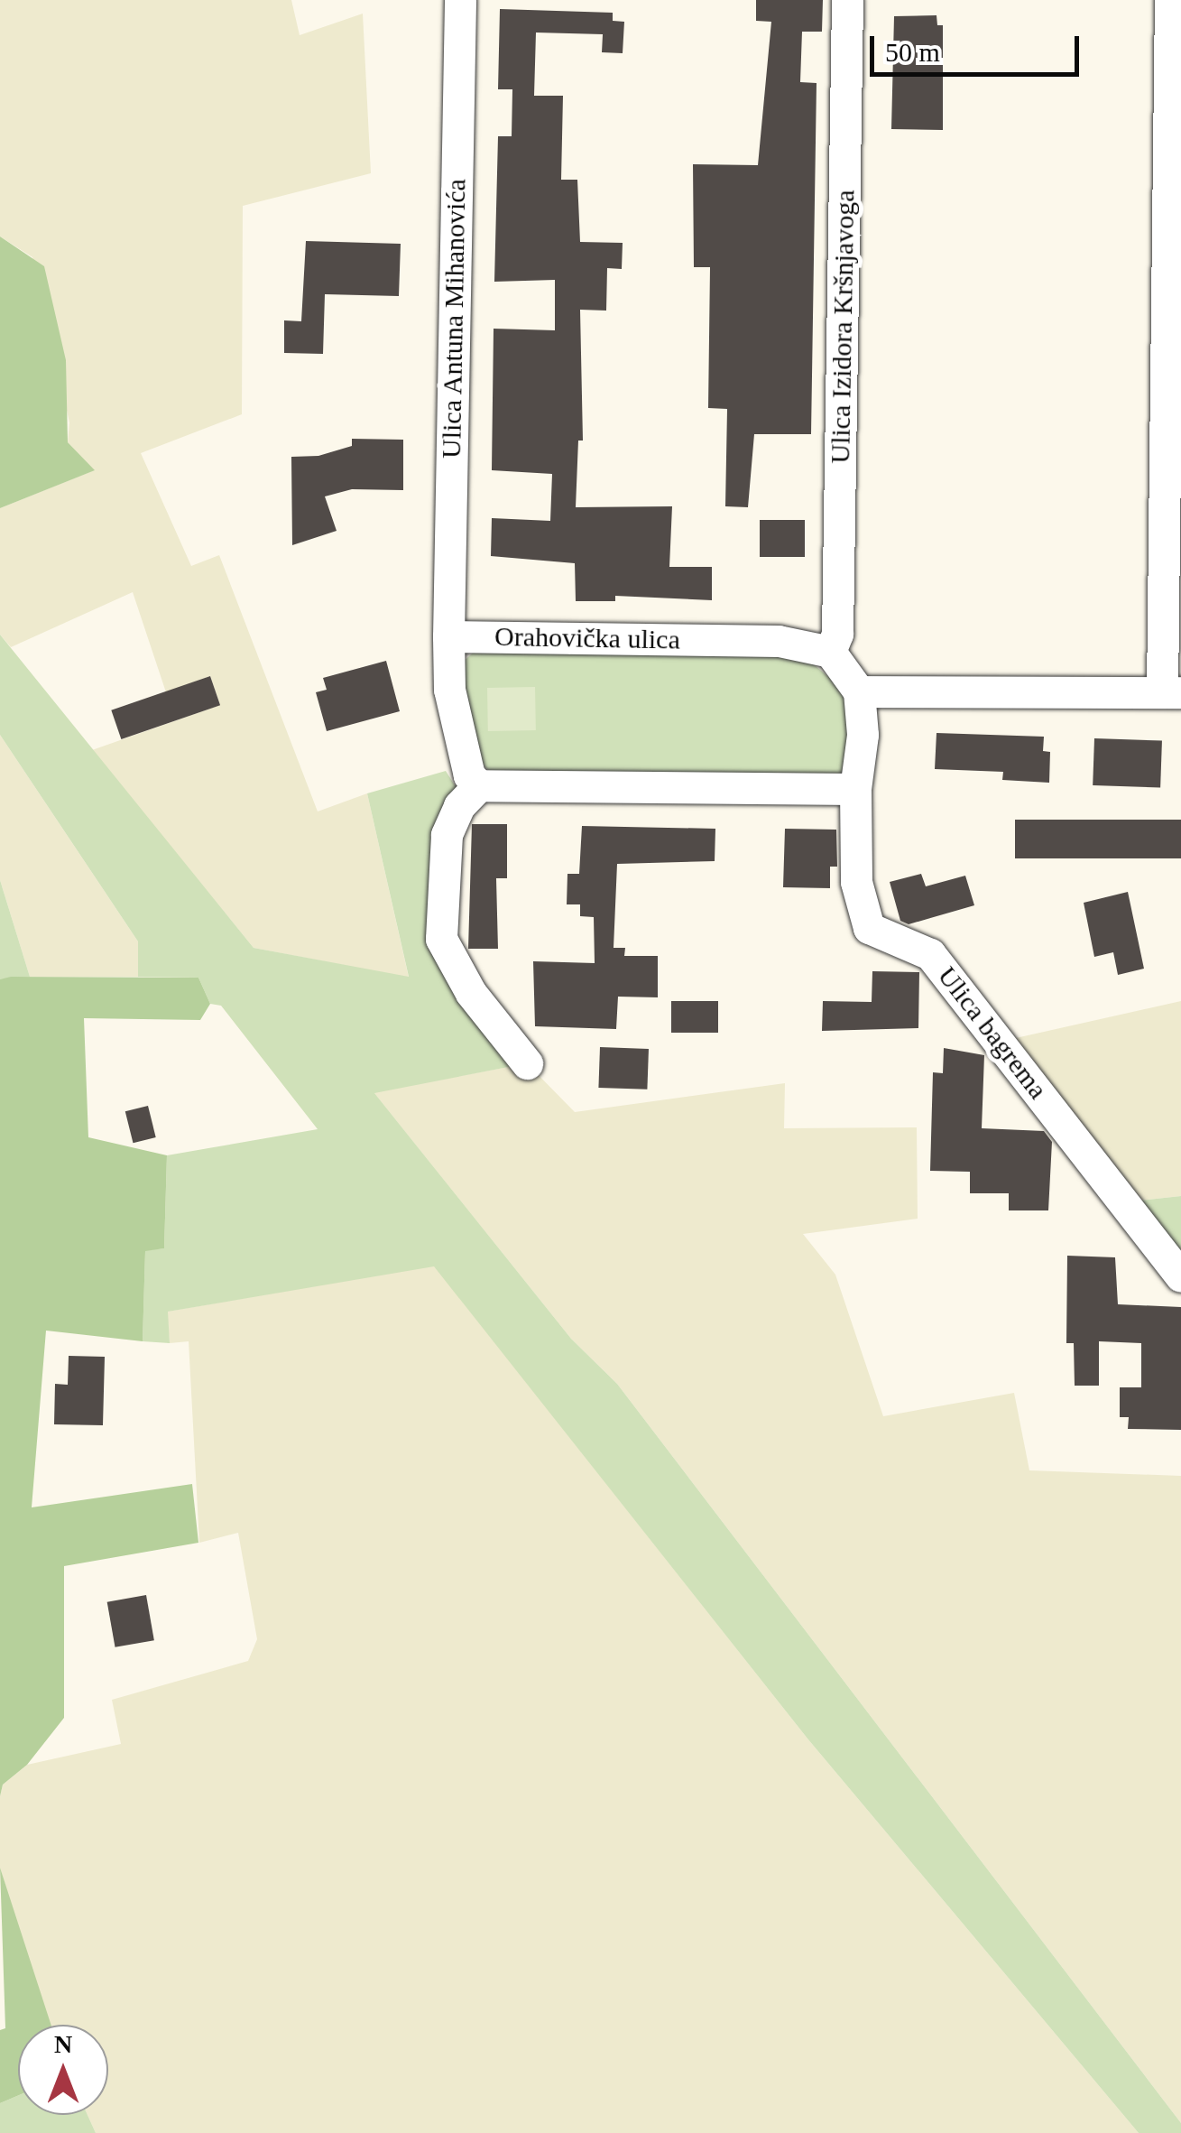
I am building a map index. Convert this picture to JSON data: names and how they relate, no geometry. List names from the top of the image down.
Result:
{
  "streets": {
    "street": [
      "Ulica Antuna Mihanovića",
      "Ulica Izidora Kršnjavoga",
      "Orahovička ulica",
      "Ulica bagrema"
    ]
  },
  "crossings": [
    ["Ulica Antuna Mihanovića", "Orahovička ulica"],
    ["Ulica Izidora Kršnjavoga", "Orahovička ulica"]
  ],
  "scale_bar": "50 m",
  "north": "top"
}
